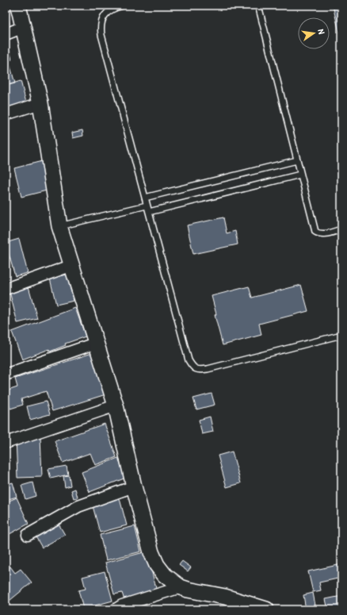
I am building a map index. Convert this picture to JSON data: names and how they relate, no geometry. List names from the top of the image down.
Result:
{
  "north": "right"
}
